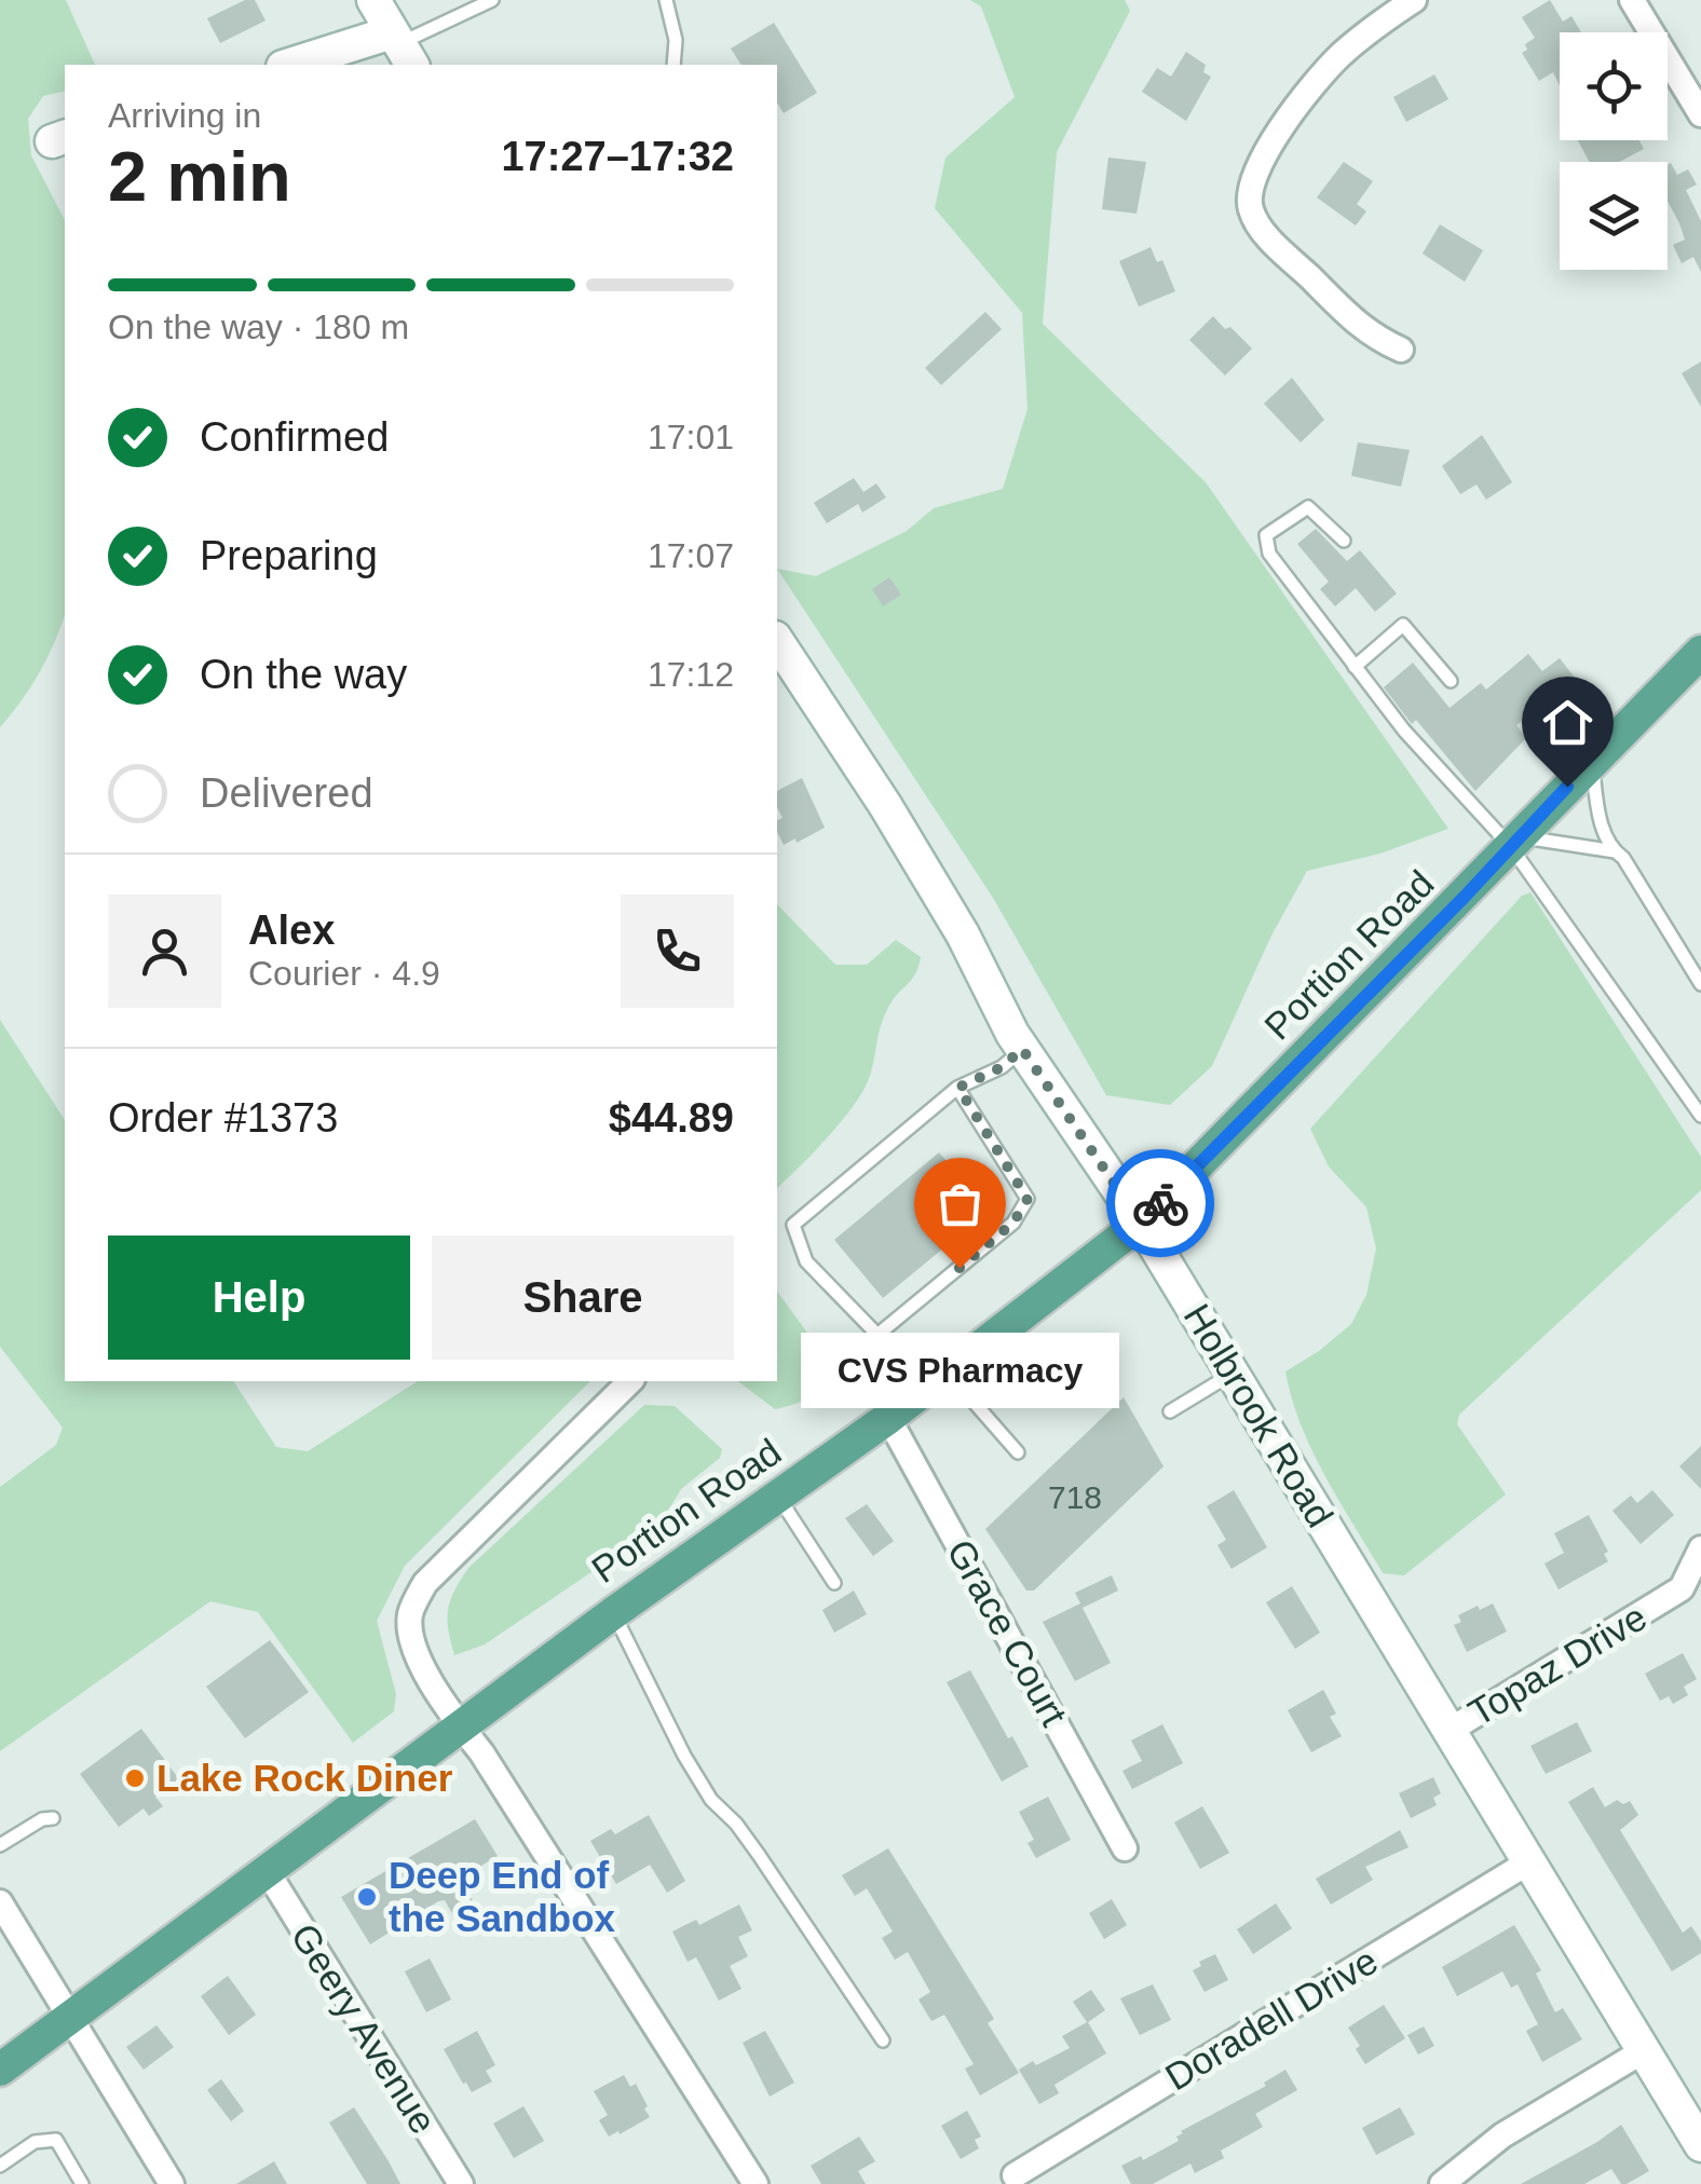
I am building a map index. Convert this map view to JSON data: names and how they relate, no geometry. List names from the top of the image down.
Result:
{
  "streets": {
    "main road": ["Portion Road"],
    "street": [
      "Holbrook Road",
      "Grace Court",
      "Topaz Drive",
      "Doradell Drive",
      "Geery Avenue"
    ]
  },
  "crossings": [
    ["Portion Road", "Holbrook Road"],
    ["Portion Road", "Grace Court"],
    ["Portion Road", "Geery Avenue"],
    ["Holbrook Road", "Topaz Drive"],
    ["Holbrook Road", "Doradell Drive"]
  ],
  "places": ["CVS Pharmacy", "Lake Rock Diner", "Deep End of the Sandbox"],
  "house_numbers": ["718"],
  "page": {
    "heading": ["2 min", "Arriving in", "17:27–17:32"],
    "panel": [
      "Alex",
      "Courier · 4.9",
      "Order #1373",
      "$44.89"
    ],
    "bar": "On the way · 180 m",
    "list": [
      ["Confirmed", "17:01"],
      ["Preparing", "17:07"],
      ["On the way", "17:12"],
      "Delivered"
    ],
    "buttons": ["Help", "Share"],
    "bubble": "CVS Pharmacy"
  }
}
